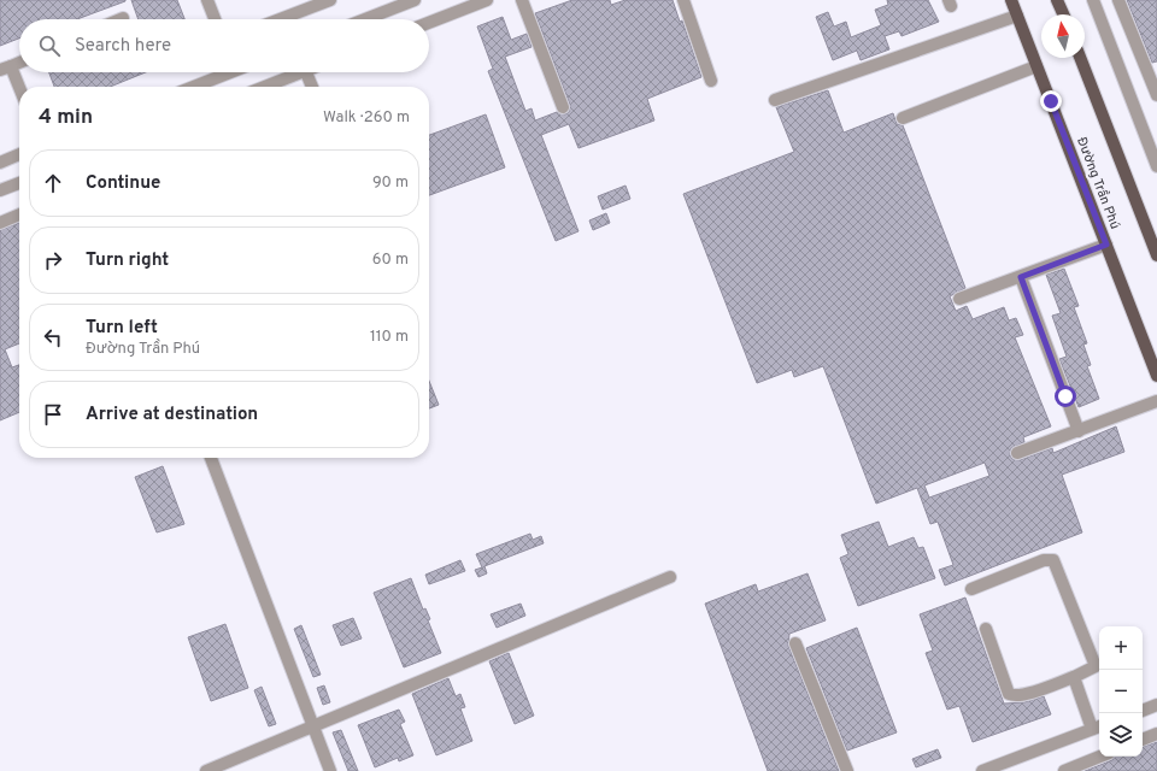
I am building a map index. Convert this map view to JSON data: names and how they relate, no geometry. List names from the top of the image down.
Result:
{
  "streets": {
    "main road": ["Đường Trần Phú"]
  },
  "north": "top",
  "page": {
    "search": "Search here",
    "heading": ["4 min", "Walk · 260 m"],
    "list": [
      ["Continue", "90 m"],
      ["Turn right", "60 m"],
      ["Turn left", "Đường Trần Phú", "110 m"],
      "Arrive at destination"
    ],
    "map_buttons": ["+", "−"]
  }
}
